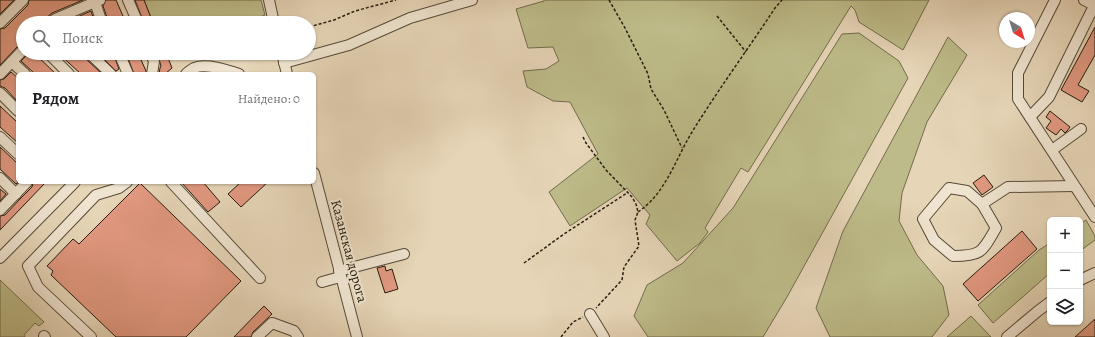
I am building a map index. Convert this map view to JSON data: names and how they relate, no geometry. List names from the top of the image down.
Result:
{
  "streets": {
    "street": ["Казанская дорога"]
  },
  "north": "bottom right",
  "page": {
    "search": "Поиск",
    "heading": ["Рядом", "Найдено: 0"],
    "map_buttons": ["+", "−"]
  }
}
